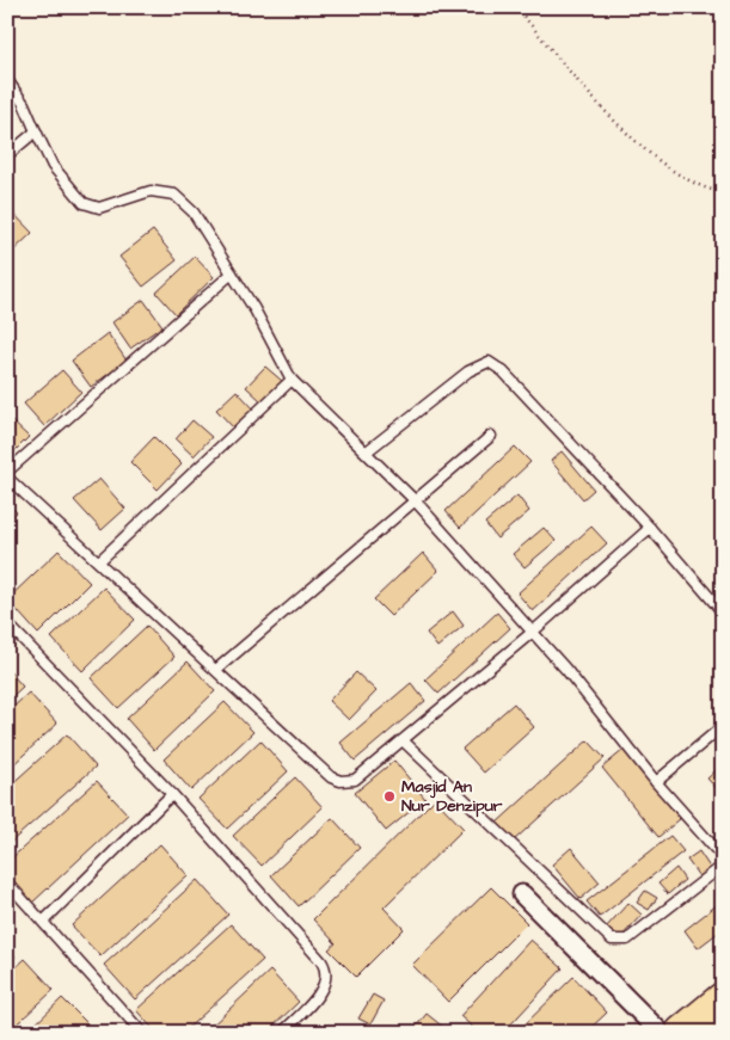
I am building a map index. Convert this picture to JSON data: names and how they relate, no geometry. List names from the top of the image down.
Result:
{
  "places": ["Masjid An Nur Denzipur"]
}
